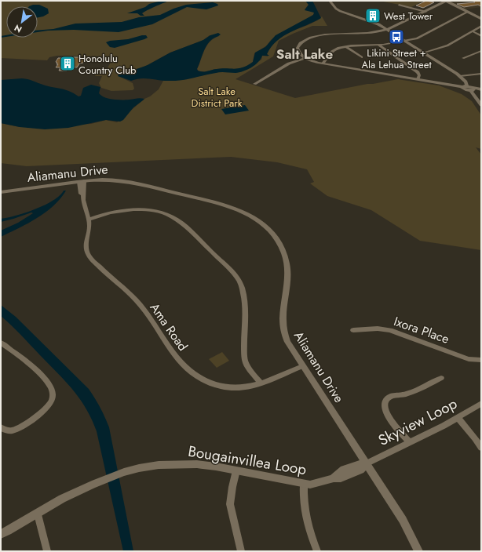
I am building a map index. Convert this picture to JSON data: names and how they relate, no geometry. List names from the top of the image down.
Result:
{
  "streets": {
    "street": [
      "Aliamanu Drive",
      "Ama Road",
      "Ixora Place",
      "Skyview Loop",
      "Bougainvillea Loop"
    ]
  },
  "crossings": [
    ["Aliamanu Drive", "Ama Road"],
    ["Aliamanu Drive", "Skyview Loop"],
    ["Aliamanu Drive", "Bougainvillea Loop"],
    ["Skyview Loop", "Bougainvillea Loop"]
  ],
  "districts": ["Salt Lake"],
  "parks": ["Salt Lake District Park"],
  "places": {
    "building": ["West Tower", "Honolulu Country Club"],
    "bus stop": ["Likini Street + Ala Lehua Street"]
  },
  "north": "bottom left"
}
